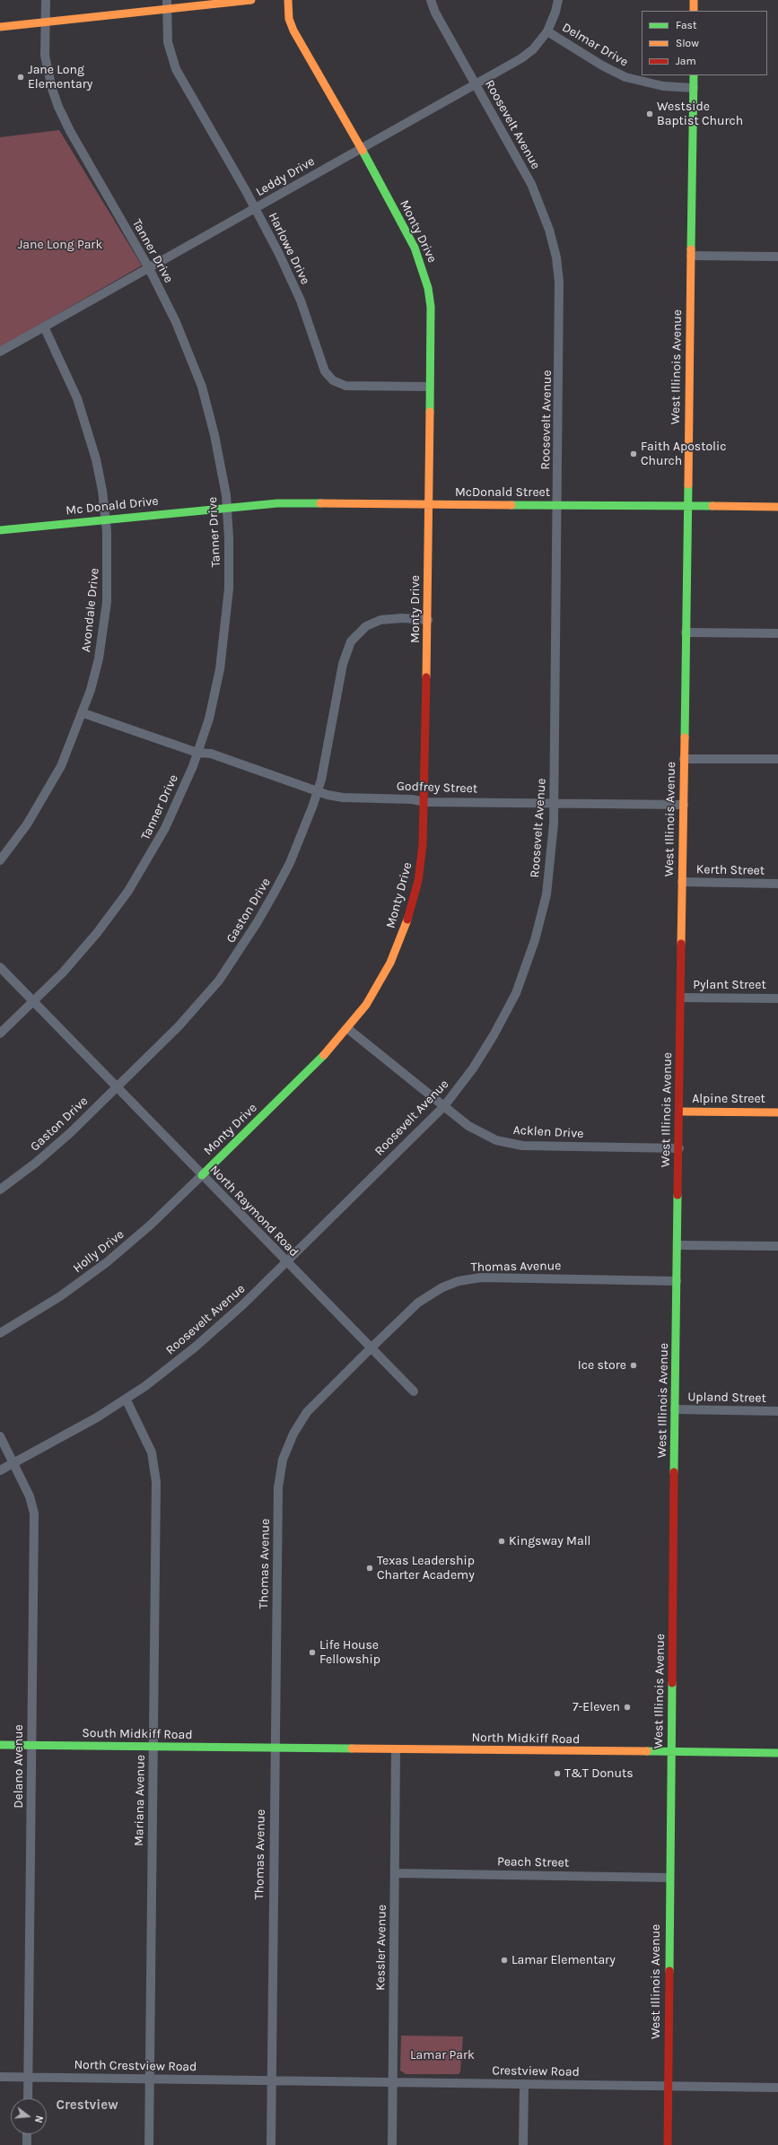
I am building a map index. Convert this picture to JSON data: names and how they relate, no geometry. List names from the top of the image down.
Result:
{
  "streets": {
    "main road": [
      "Monty Drive",
      "West Illinois Avenue",
      "McDonald Street",
      "Mc Donald Drive",
      "Alpine Street",
      "South Midkiff Road",
      "North Midkiff Road"
    ],
    "street": [
      "Delmar Drive",
      "Roosevelt Avenue",
      "Leddy Drive",
      "Harlowe Drive",
      "Tanner Drive",
      "Avondale Drive",
      "Godfrey Street",
      "Kerth Street",
      "Gaston Drive",
      "Pylant Street",
      "Acklen Drive",
      "North Raymond Road",
      "Holly Drive",
      "Thomas Avenue",
      "Upland Street",
      "Delano Avenue",
      "Mariana Avenue",
      "Peach Street",
      "Kessler Avenue",
      "North Crestview Road",
      "Crestview Road"
    ]
  },
  "crossings": [
    ["Delmar Drive", "Leddy Drive"],
    ["Delmar Drive", "West Illinois Avenue"],
    ["Roosevelt Avenue", "Leddy Drive"],
    ["Roosevelt Avenue", "McDonald Street"],
    ["Roosevelt Avenue", "Godfrey Street"],
    ["Roosevelt Avenue", "Acklen Drive"],
    ["Roosevelt Avenue", "North Raymond Road"],
    ["Roosevelt Avenue", "Delano Avenue"],
    ["Roosevelt Avenue", "Mariana Avenue"],
    ["Leddy Drive", "Monty Drive"],
    ["Leddy Drive", "Harlowe Drive"],
    ["Leddy Drive", "Tanner Drive"],
    ["Leddy Drive", "Avondale Drive"],
    ["Monty Drive", "Harlowe Drive"],
    ["Monty Drive", "McDonald Street"],
    ["Monty Drive", "Godfrey Street"],
    ["Monty Drive", "Gaston Drive"],
    ["Monty Drive", "Acklen Drive"],
    ["Monty Drive", "North Raymond Road"],
    ["Monty Drive", "Holly Drive"],
    ["Tanner Drive", "McDonald Street"],
    ["Tanner Drive", "Mc Donald Drive"],
    ["Tanner Drive", "Godfrey Street"],
    ["Tanner Drive", "North Raymond Road"],
    ["West Illinois Avenue", "McDonald Street"],
    ["West Illinois Avenue", "Godfrey Street"],
    ["West Illinois Avenue", "Kerth Street"],
    ["West Illinois Avenue", "Pylant Street"],
    ["West Illinois Avenue", "Alpine Street"],
    ["West Illinois Avenue", "Acklen Drive"],
    ["West Illinois Avenue", "Thomas Avenue"],
    ["West Illinois Avenue", "Upland Street"],
    ["West Illinois Avenue", "North Midkiff Road"],
    ["West Illinois Avenue", "Peach Street"],
    ["West Illinois Avenue", "Crestview Road"],
    ["McDonald Street", "Mc Donald Drive"],
    ["Mc Donald Drive", "Avondale Drive"],
    ["Godfrey Street", "Gaston Drive"],
    ["Gaston Drive", "North Raymond Road"],
    ["North Raymond Road", "Holly Drive"],
    ["North Raymond Road", "Thomas Avenue"],
    ["Thomas Avenue", "South Midkiff Road"],
    ["Thomas Avenue", "North Midkiff Road"],
    ["Thomas Avenue", "North Crestview Road"],
    ["Thomas Avenue", "Crestview Road"],
    ["South Midkiff Road", "North Midkiff Road"],
    ["South Midkiff Road", "Delano Avenue"],
    ["South Midkiff Road", "Mariana Avenue"],
    ["North Midkiff Road", "Kessler Avenue"],
    ["Delano Avenue", "North Crestview Road"],
    ["Mariana Avenue", "North Crestview Road"],
    ["Peach Street", "Kessler Avenue"],
    ["Kessler Avenue", "Crestview Road"],
    ["North Crestview Road", "Crestview Road"]
  ],
  "districts": ["Crestview"],
  "parks": ["Jane Long Park", "Lamar Park"],
  "places": [
    "Jane Long Elementary",
    "Westside Baptist Church",
    "Faith Apostolic Church",
    "Ice store",
    "Kingsway Mall",
    "Texas Leadership Charter Academy",
    "Life House Fellowship",
    "7-Eleven",
    "T&T Donuts",
    "Lamar Elementary"
  ],
  "legend": ["Fast", "Slow", "Jam"],
  "north": "right"
}
